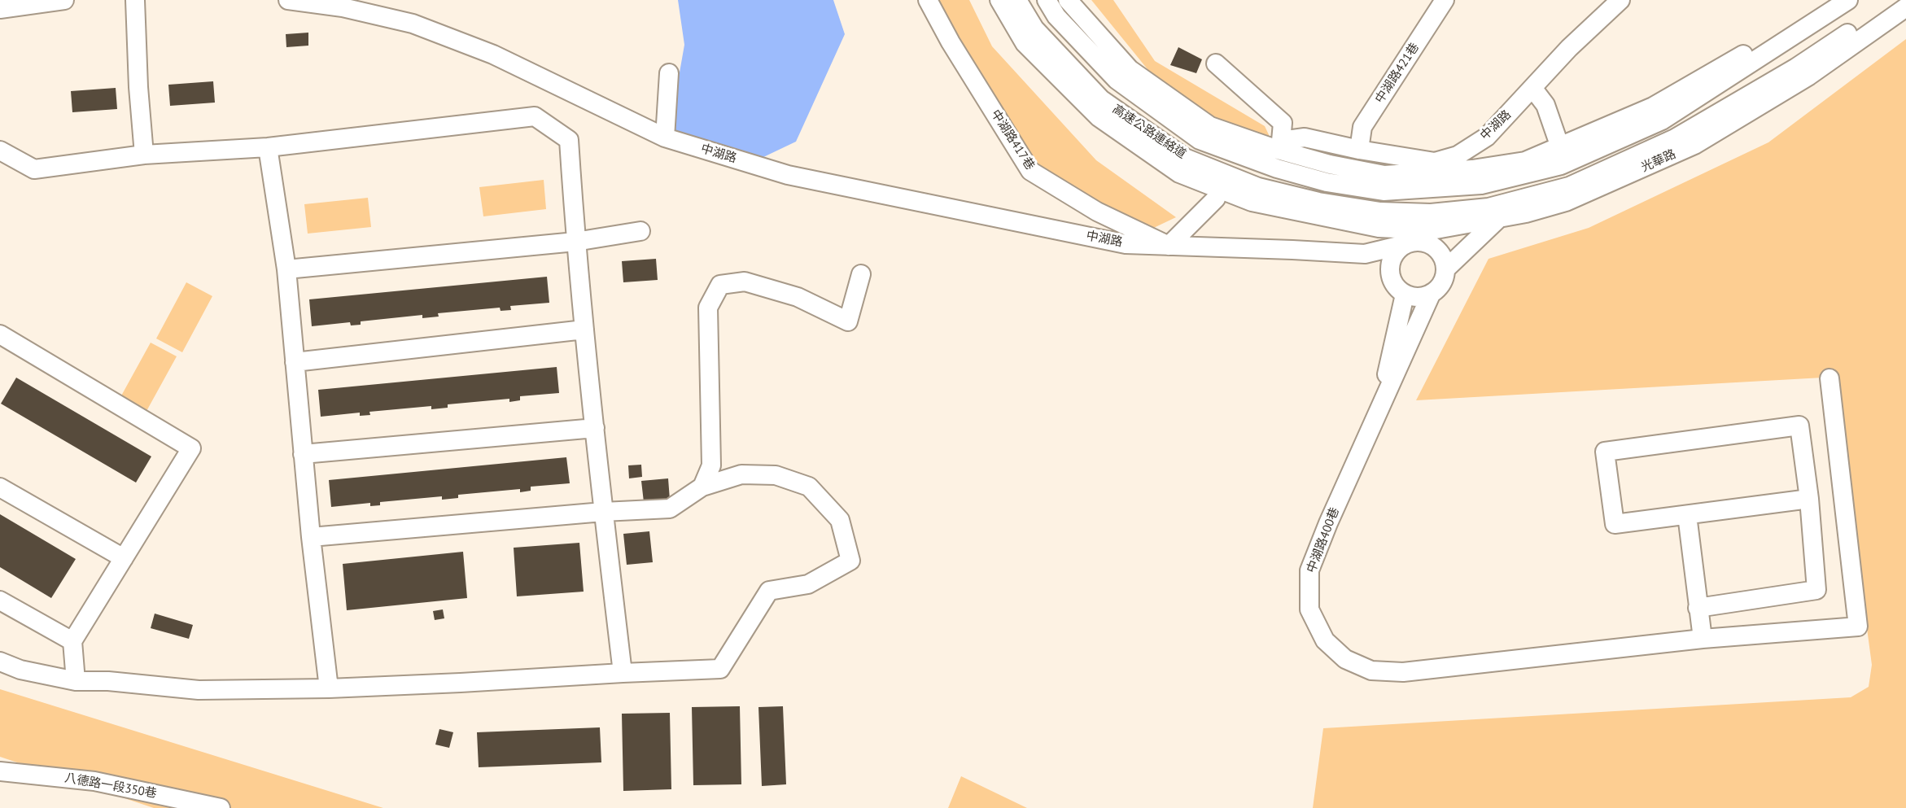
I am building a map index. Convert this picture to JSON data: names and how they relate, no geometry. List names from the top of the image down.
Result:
{
  "streets": {
    "street": [
      "中湖路421巷",
      "中湖路",
      "高速公路連絡道",
      "中湖路417巷",
      "光華路",
      "中湖路400巷",
      "八德路一段350巷"
    ]
  },
  "crossings": [
    ["中湖路421巷", "中湖路"],
    ["中湖路", "中湖路417巷"],
    ["中湖路", "中湖路400巷"],
    ["高速公路連絡道", "光華路"]
  ]
}
